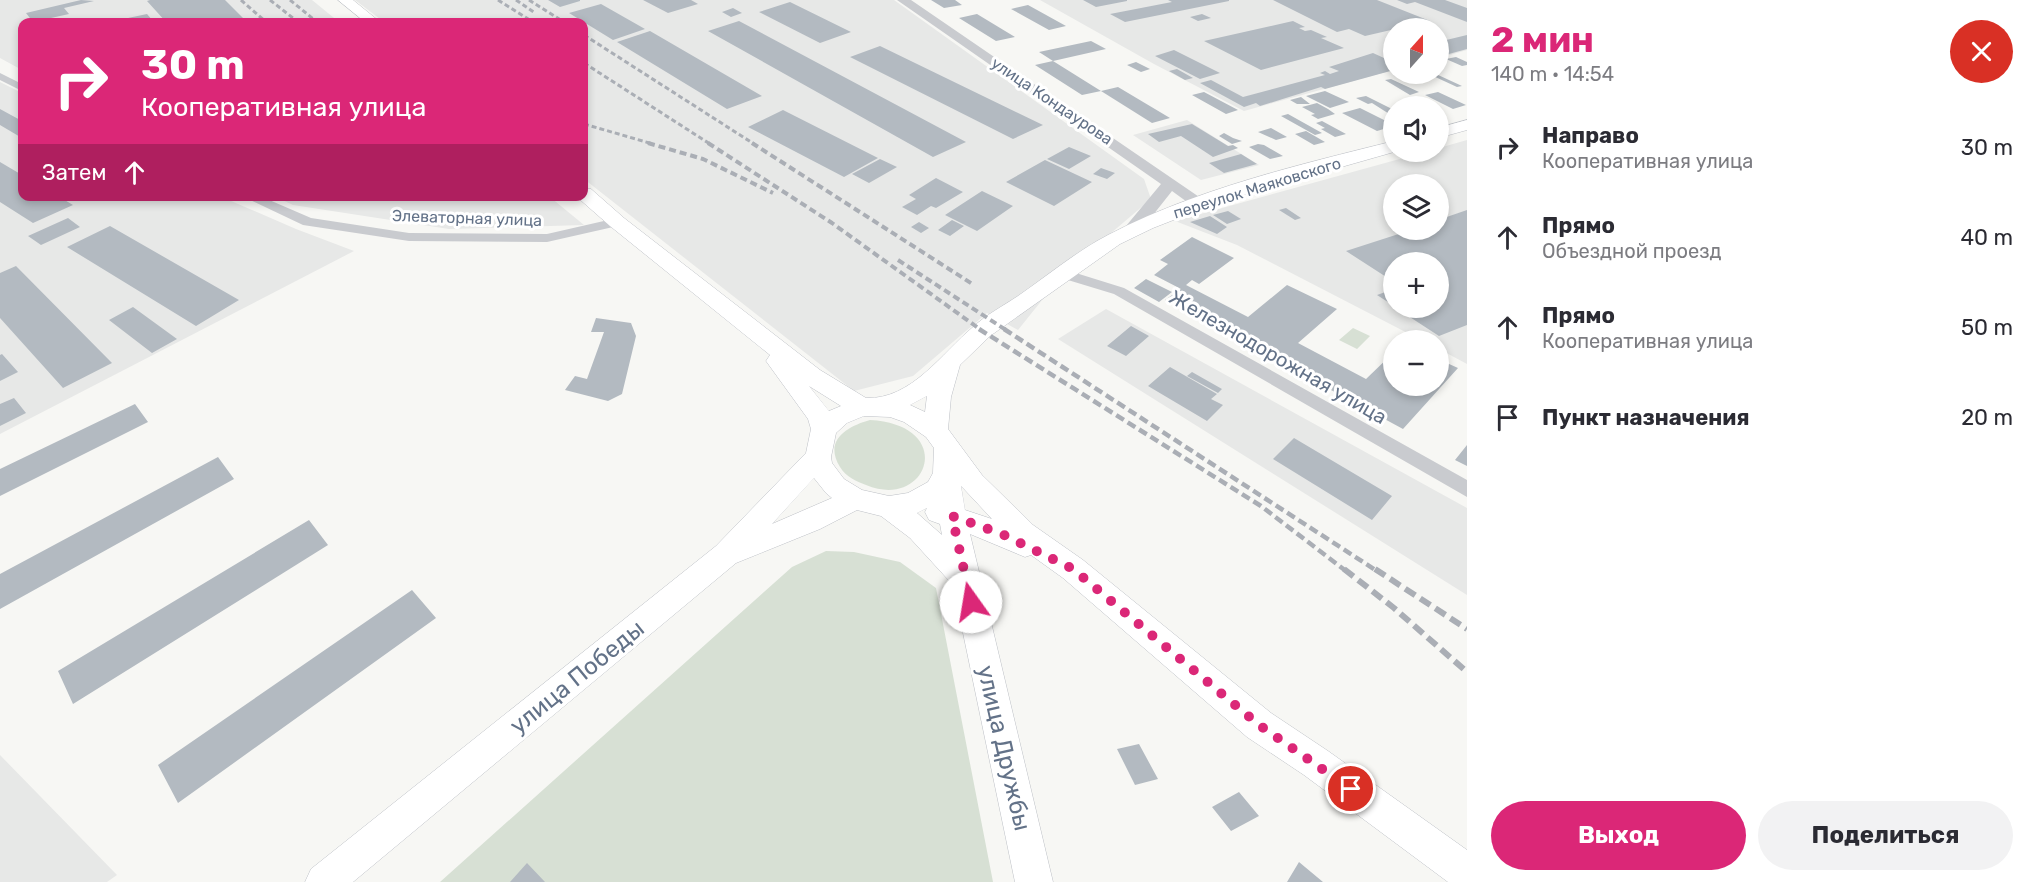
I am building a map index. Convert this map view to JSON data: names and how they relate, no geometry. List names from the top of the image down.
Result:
{
  "streets": {
    "main road": ["переулок Маяковского", "улица Победы", "улица Дружбы"],
    "street": ["улица Кондаурова", "Элеваторная улица", "Железнодорожная улица"]
  },
  "crossings": [
    ["улица Кондаурова", "переулок Маяковского"],
    ["переулок Маяковского", "Железнодорожная улица"],
    ["переулок Маяковского", "улица Победы"],
    ["переулок Маяковского", "улица Дружбы"],
    ["улица Победы", "улица Дружбы"]
  ],
  "north": "top",
  "page": {
    "heading": ["2 мин", "140 m · 14:54"],
    "map_buttons": ["+", "−"],
    "turn": ["30 m", "Кооперативная улица"],
    "list": [
      {
        "name": "Направо",
        "note": "Кооперативная улица",
        "value": "30 m"
      },
      {
        "name": "Прямо",
        "note": "Объездной проезд",
        "value": "40 m"
      },
      {
        "name": "Прямо",
        "note": "Кооперативная улица",
        "value": "50 m"
      },
      {
        "name": "Пункт назначения",
        "value": "20 m"
      }
    ],
    "then": "Затем",
    "buttons": ["Выход", "Поделиться"]
  }
}
